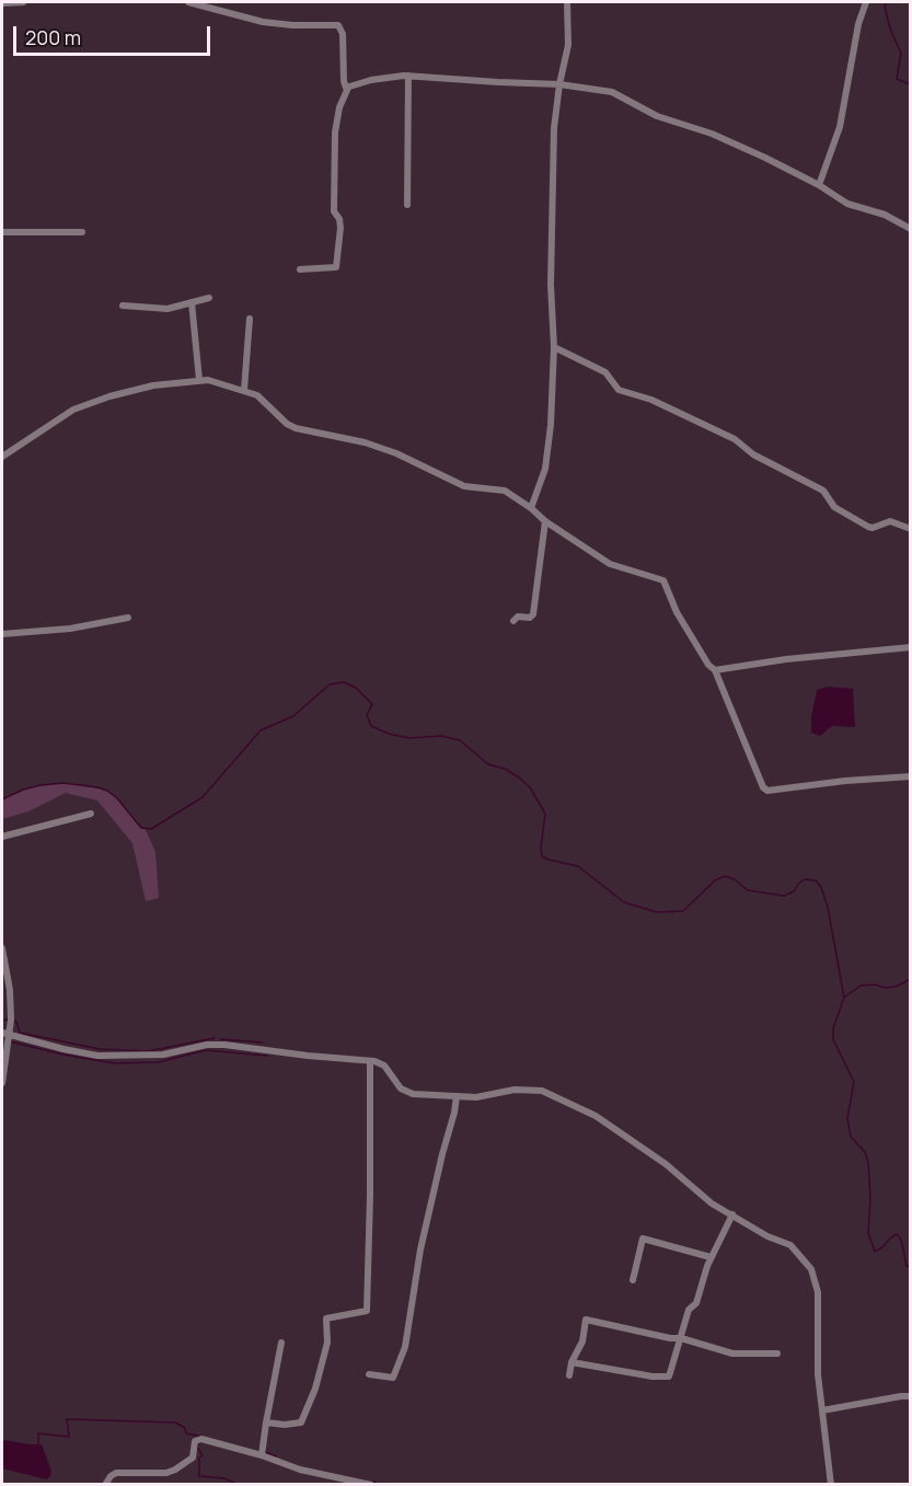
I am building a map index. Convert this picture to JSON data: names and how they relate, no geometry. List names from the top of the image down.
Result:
{
  "scale_bar": "200 m"
}
